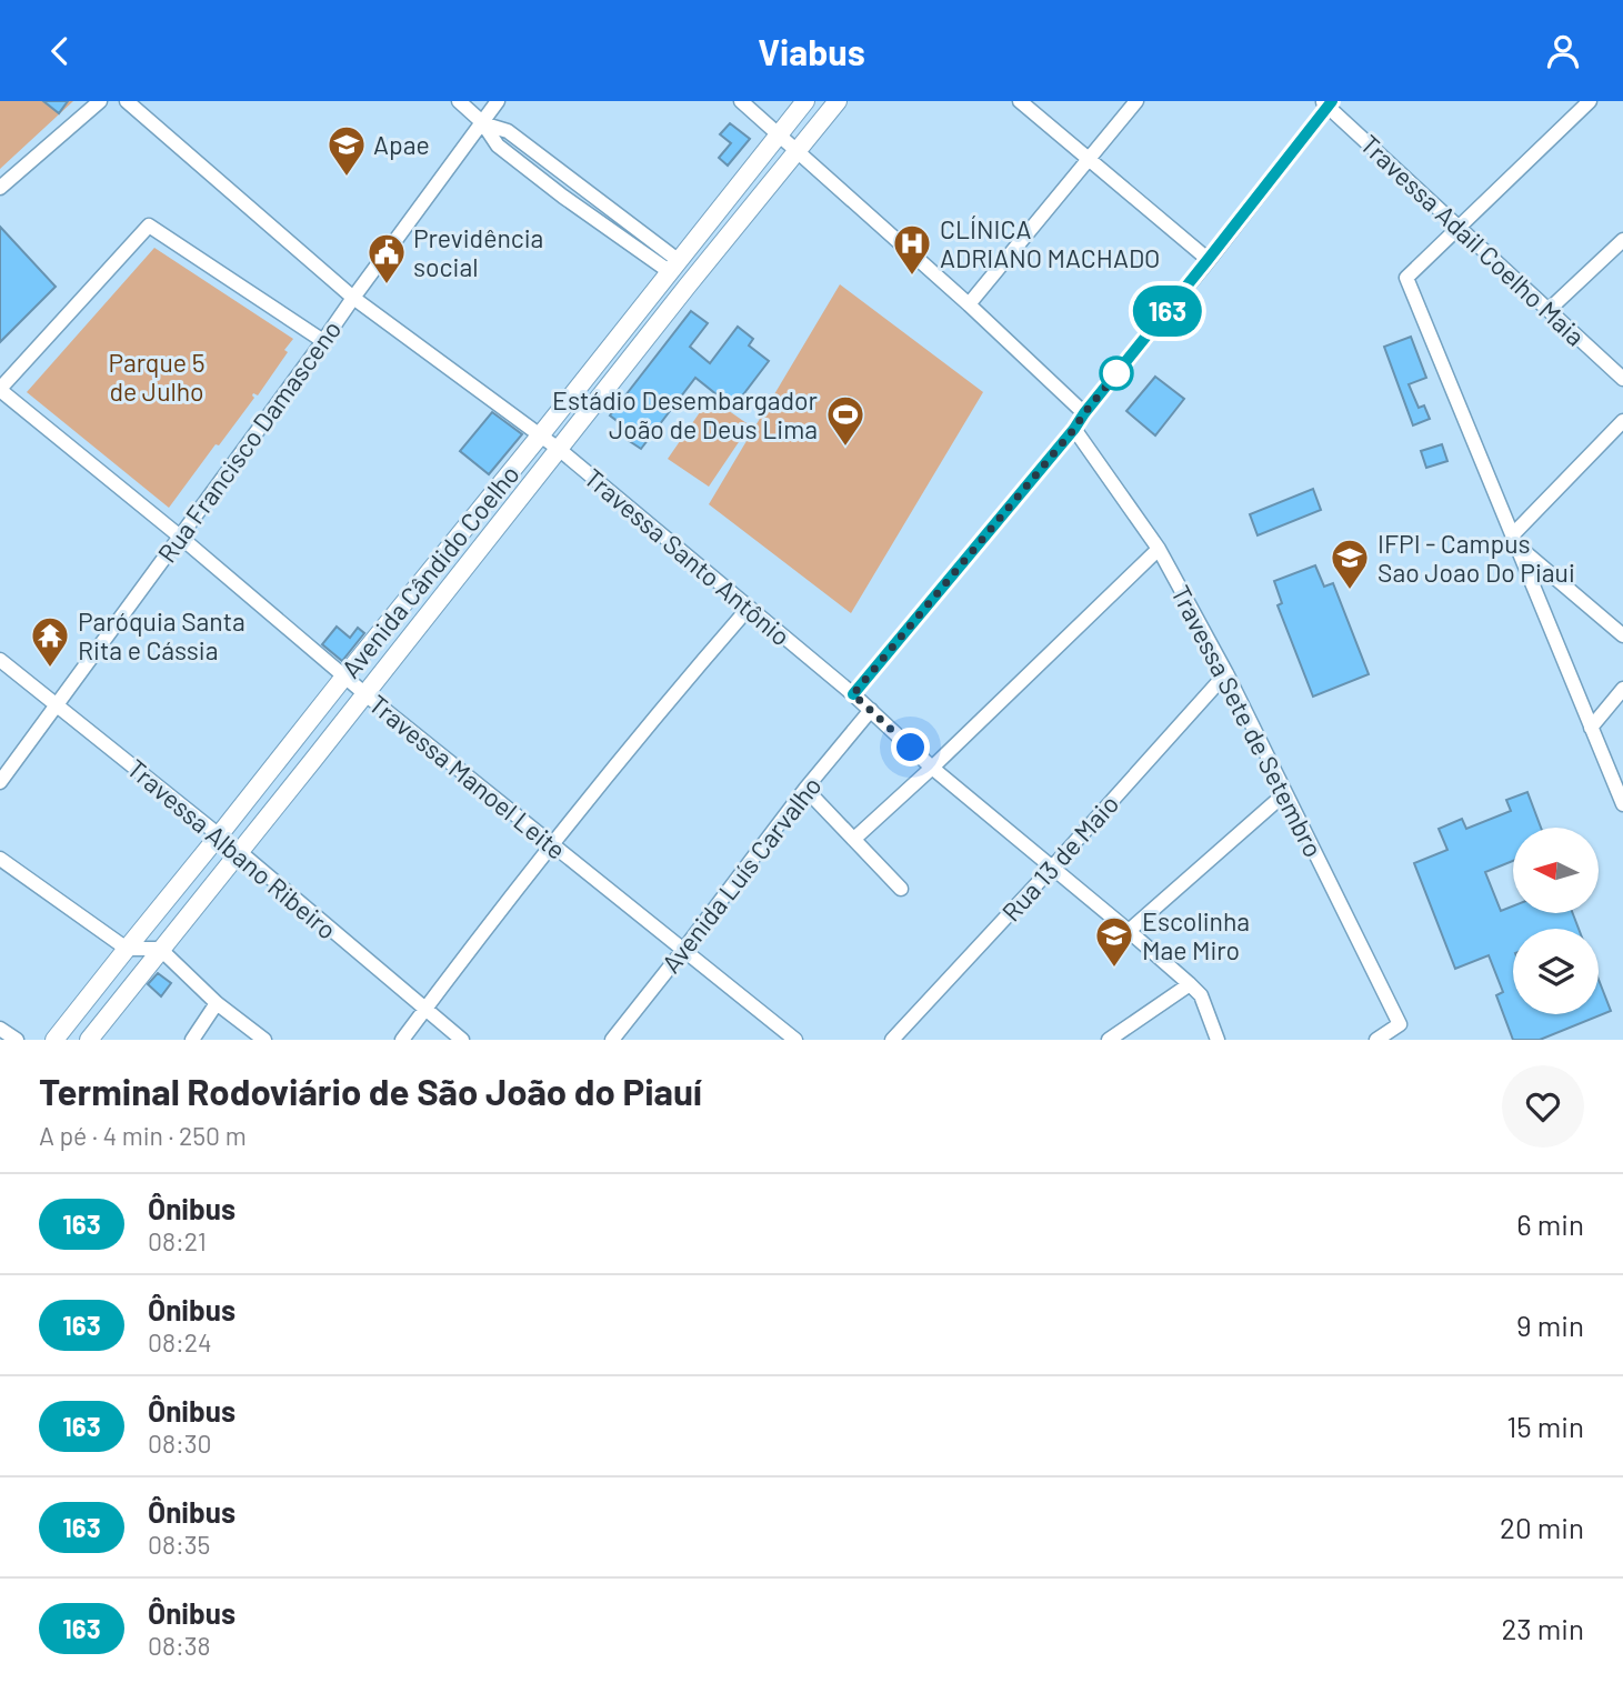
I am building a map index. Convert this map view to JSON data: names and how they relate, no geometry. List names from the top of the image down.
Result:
{
  "streets": {
    "main road": ["Avenida Cândido Coelho"],
    "street": [
      "Travessa Adail Coelho Maia",
      "Rua Francisco Damasceno",
      "Travessa Santo Antônio",
      "Travessa Sete de Setembro",
      "Travessa Manoel Leite",
      "Travessa Albano Ribeiro",
      "Rua 13 de Maio",
      "Avenida Luís Carvalho"
    ]
  },
  "crossings": [
    ["Rua Francisco Damasceno", "Travessa Santo Antônio"],
    ["Rua Francisco Damasceno", "Travessa Manoel Leite"],
    ["Rua Francisco Damasceno", "Travessa Albano Ribeiro"],
    ["Travessa Santo Antônio", "Avenida Cândido Coelho"],
    ["Travessa Santo Antônio", "Rua 13 de Maio"],
    ["Travessa Santo Antônio", "Avenida Luís Carvalho"],
    ["Avenida Cândido Coelho", "Travessa Manoel Leite"],
    ["Avenida Cândido Coelho", "Travessa Albano Ribeiro"],
    ["Travessa Sete de Setembro", "Rua 13 de Maio"],
    ["Travessa Manoel Leite", "Avenida Luís Carvalho"]
  ],
  "parks": ["Parque 5 de Julho"],
  "places": {
    "school or university": ["Apae", "IFPI - Campus Sao Joao Do Piaui", "Escolinha Mae Miro"],
    "hospital": ["CLÍNICA ADRIANO MACHADO"],
    "public building": ["Previdência social"],
    "sports": ["Estádio Desembargador João de Deus Lima"],
    "temple": ["Paróquia Santa Rita e Cássia"]
  },
  "lines": ["bus line 163"],
  "north": "left",
  "page": {
    "header": "Viabus",
    "on_map": "163",
    "heading": ["Terminal Rodoviário de São João do Piauí", "A pé · 4 min · 250 m"],
    "list": [
      {
        "mark": "163",
        "name": "Ônibus",
        "note": "08:21",
        "value": "6 min"
      },
      {
        "mark": "163",
        "name": "Ônibus",
        "note": "08:24",
        "value": "9 min"
      },
      {
        "mark": "163",
        "name": "Ônibus",
        "note": "08:30",
        "value": "15 min"
      },
      {
        "mark": "163",
        "name": "Ônibus",
        "note": "08:35",
        "value": "20 min"
      },
      {
        "mark": "163",
        "name": "Ônibus",
        "note": "08:38",
        "value": "23 min"
      }
    ]
  }
}
